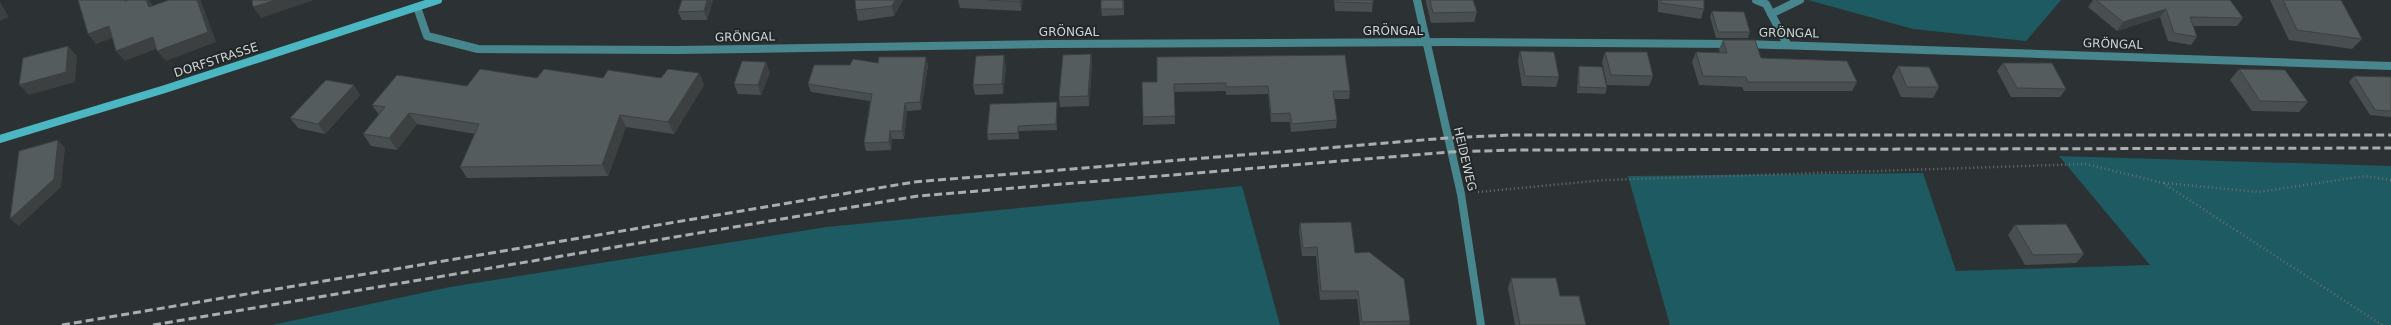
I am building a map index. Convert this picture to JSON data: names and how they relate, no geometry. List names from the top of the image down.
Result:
{
  "streets": {
    "main road": ["DORFSTRASSE"],
    "street": ["GRÖNGAL", "HEIDEWEG"]
  },
  "crossings": [
    ["GRÖNGAL", "DORFSTRASSE"],
    ["GRÖNGAL", "HEIDEWEG"]
  ]
}
